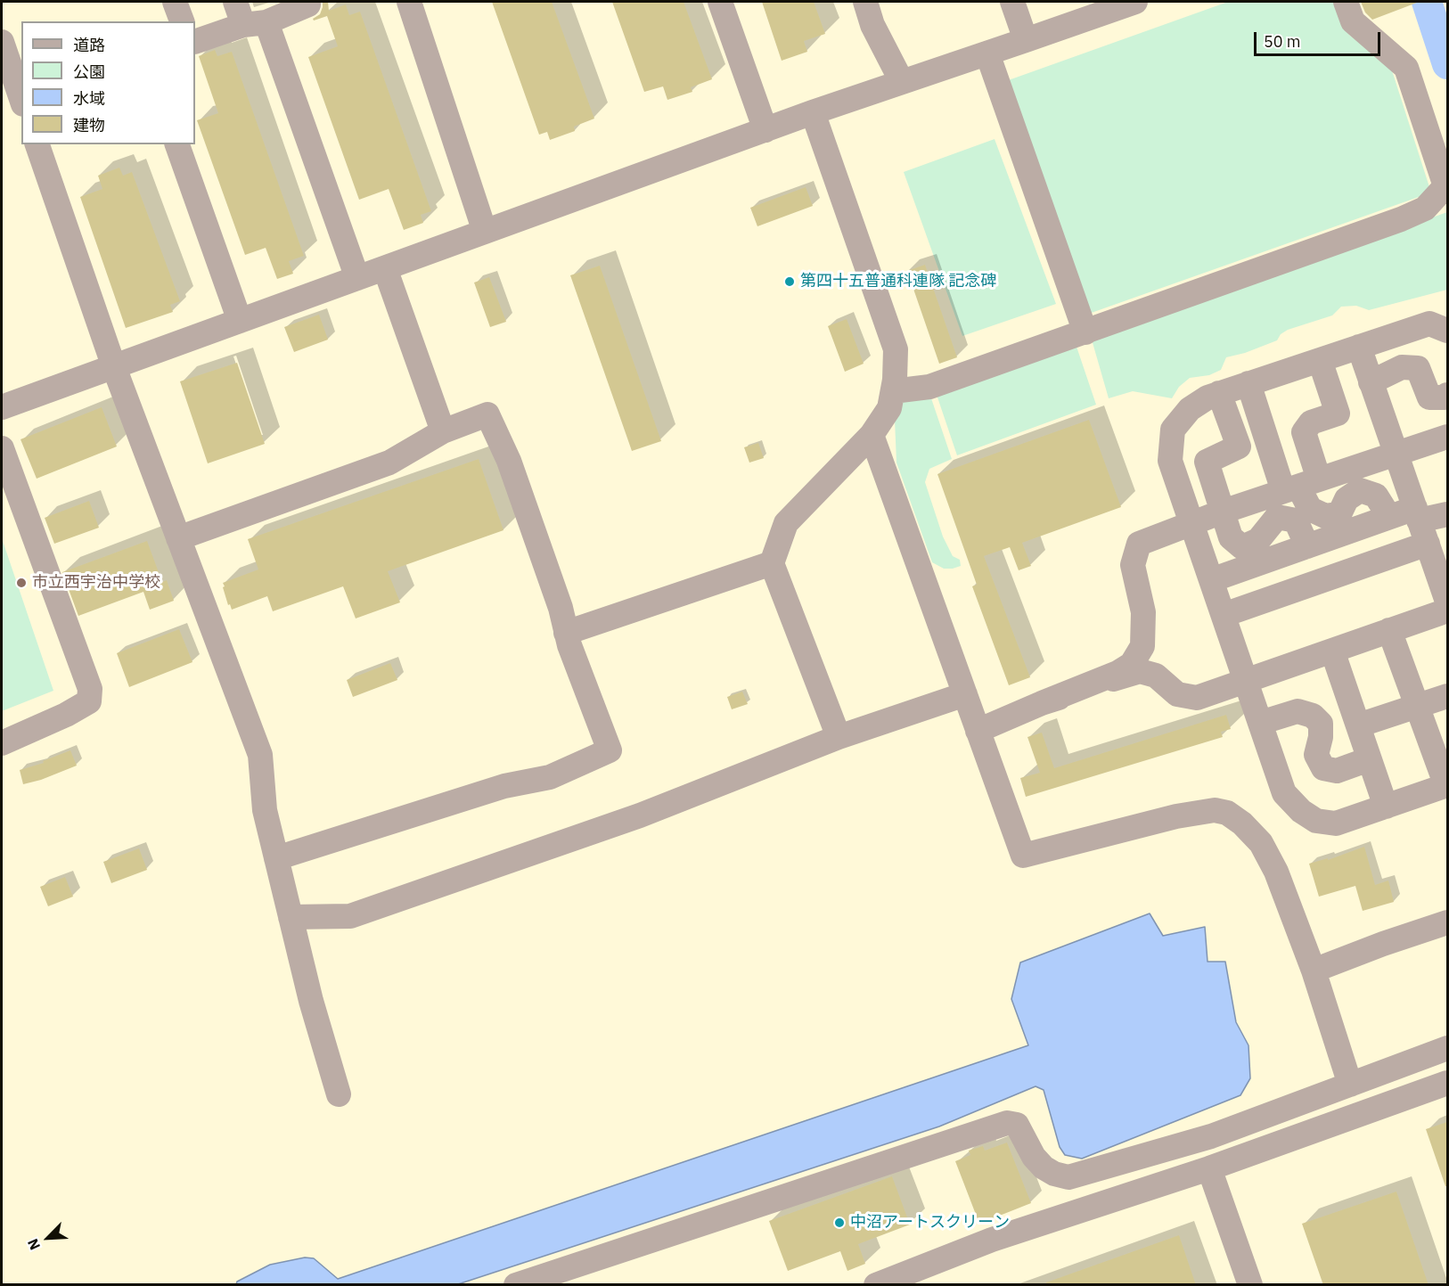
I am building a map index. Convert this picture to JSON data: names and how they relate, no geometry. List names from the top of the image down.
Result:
{
  "places": ["第四十五普通科連隊 記念碑", "市立西宇治中学校", "中沼アートスクリーン"],
  "legend": [
    "道路",
    "公園",
    "水域",
    "建物"
  ],
  "scale_bar": "50 m",
  "north": "bottom left"
}
